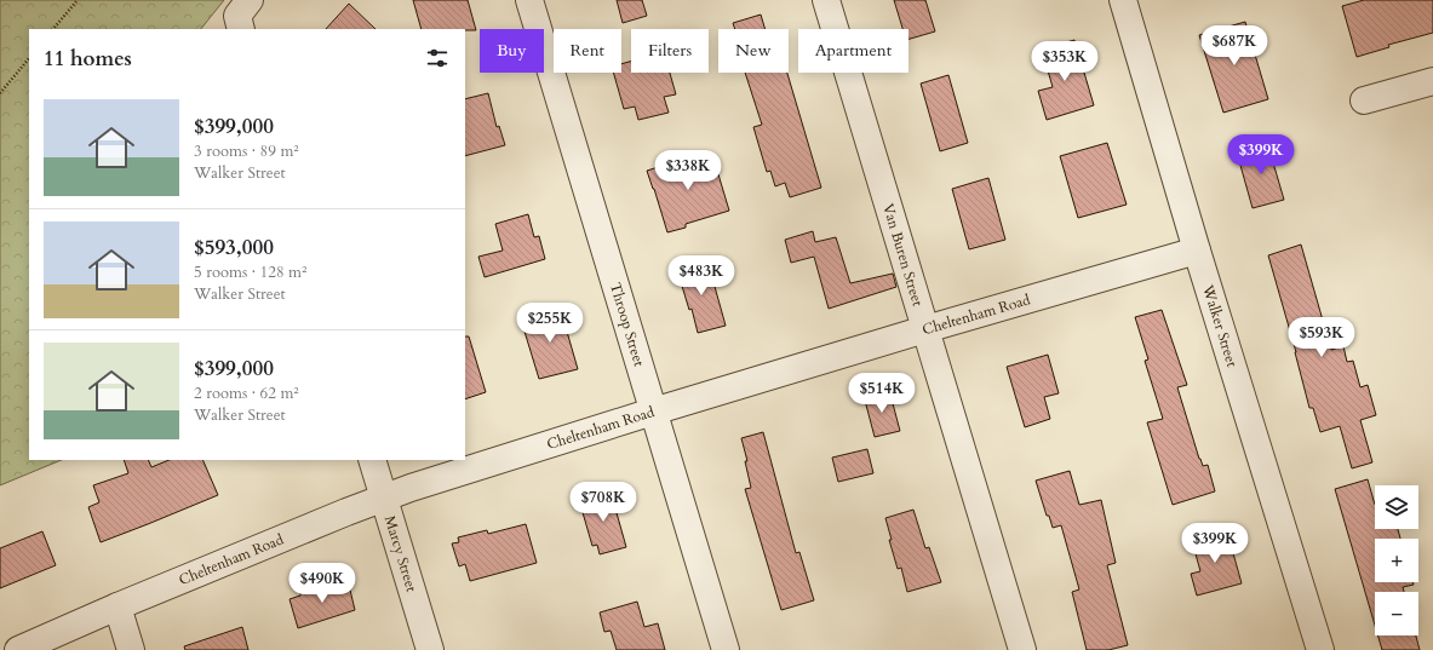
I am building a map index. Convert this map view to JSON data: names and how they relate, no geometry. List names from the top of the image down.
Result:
{
  "streets": {
    "street": [
      "Van Buren Street",
      "Cheltenham Road",
      "Throop Street",
      "Walker Street",
      "Marcy Street"
    ]
  },
  "crossings": [
    ["Van Buren Street", "Cheltenham Road"],
    ["Cheltenham Road", "Throop Street"],
    ["Cheltenham Road", "Walker Street"],
    ["Cheltenham Road", "Marcy Street"]
  ],
  "page": {
    "price": [
      "$687K",
      "$353K",
      "$399K",
      "$338K",
      "$483K",
      "$255K",
      "$593K",
      "$514K",
      "$708K",
      "$399K",
      "$490K"
    ],
    "chip": [
      "Buy",
      "Rent",
      "Filters",
      "New",
      "Apartment"
    ],
    "heading": "11 homes",
    "list": [
      {
        "name": "$399,000",
        "note": "3 rooms · 89 m² · Walker Street"
      },
      {
        "name": "$593,000",
        "note": "5 rooms · 128 m² · Walker Street"
      },
      {
        "name": "$399,000",
        "note": "2 rooms · 62 m² · Walker Street"
      }
    ],
    "map_buttons": ["+", "−"]
  }
}
